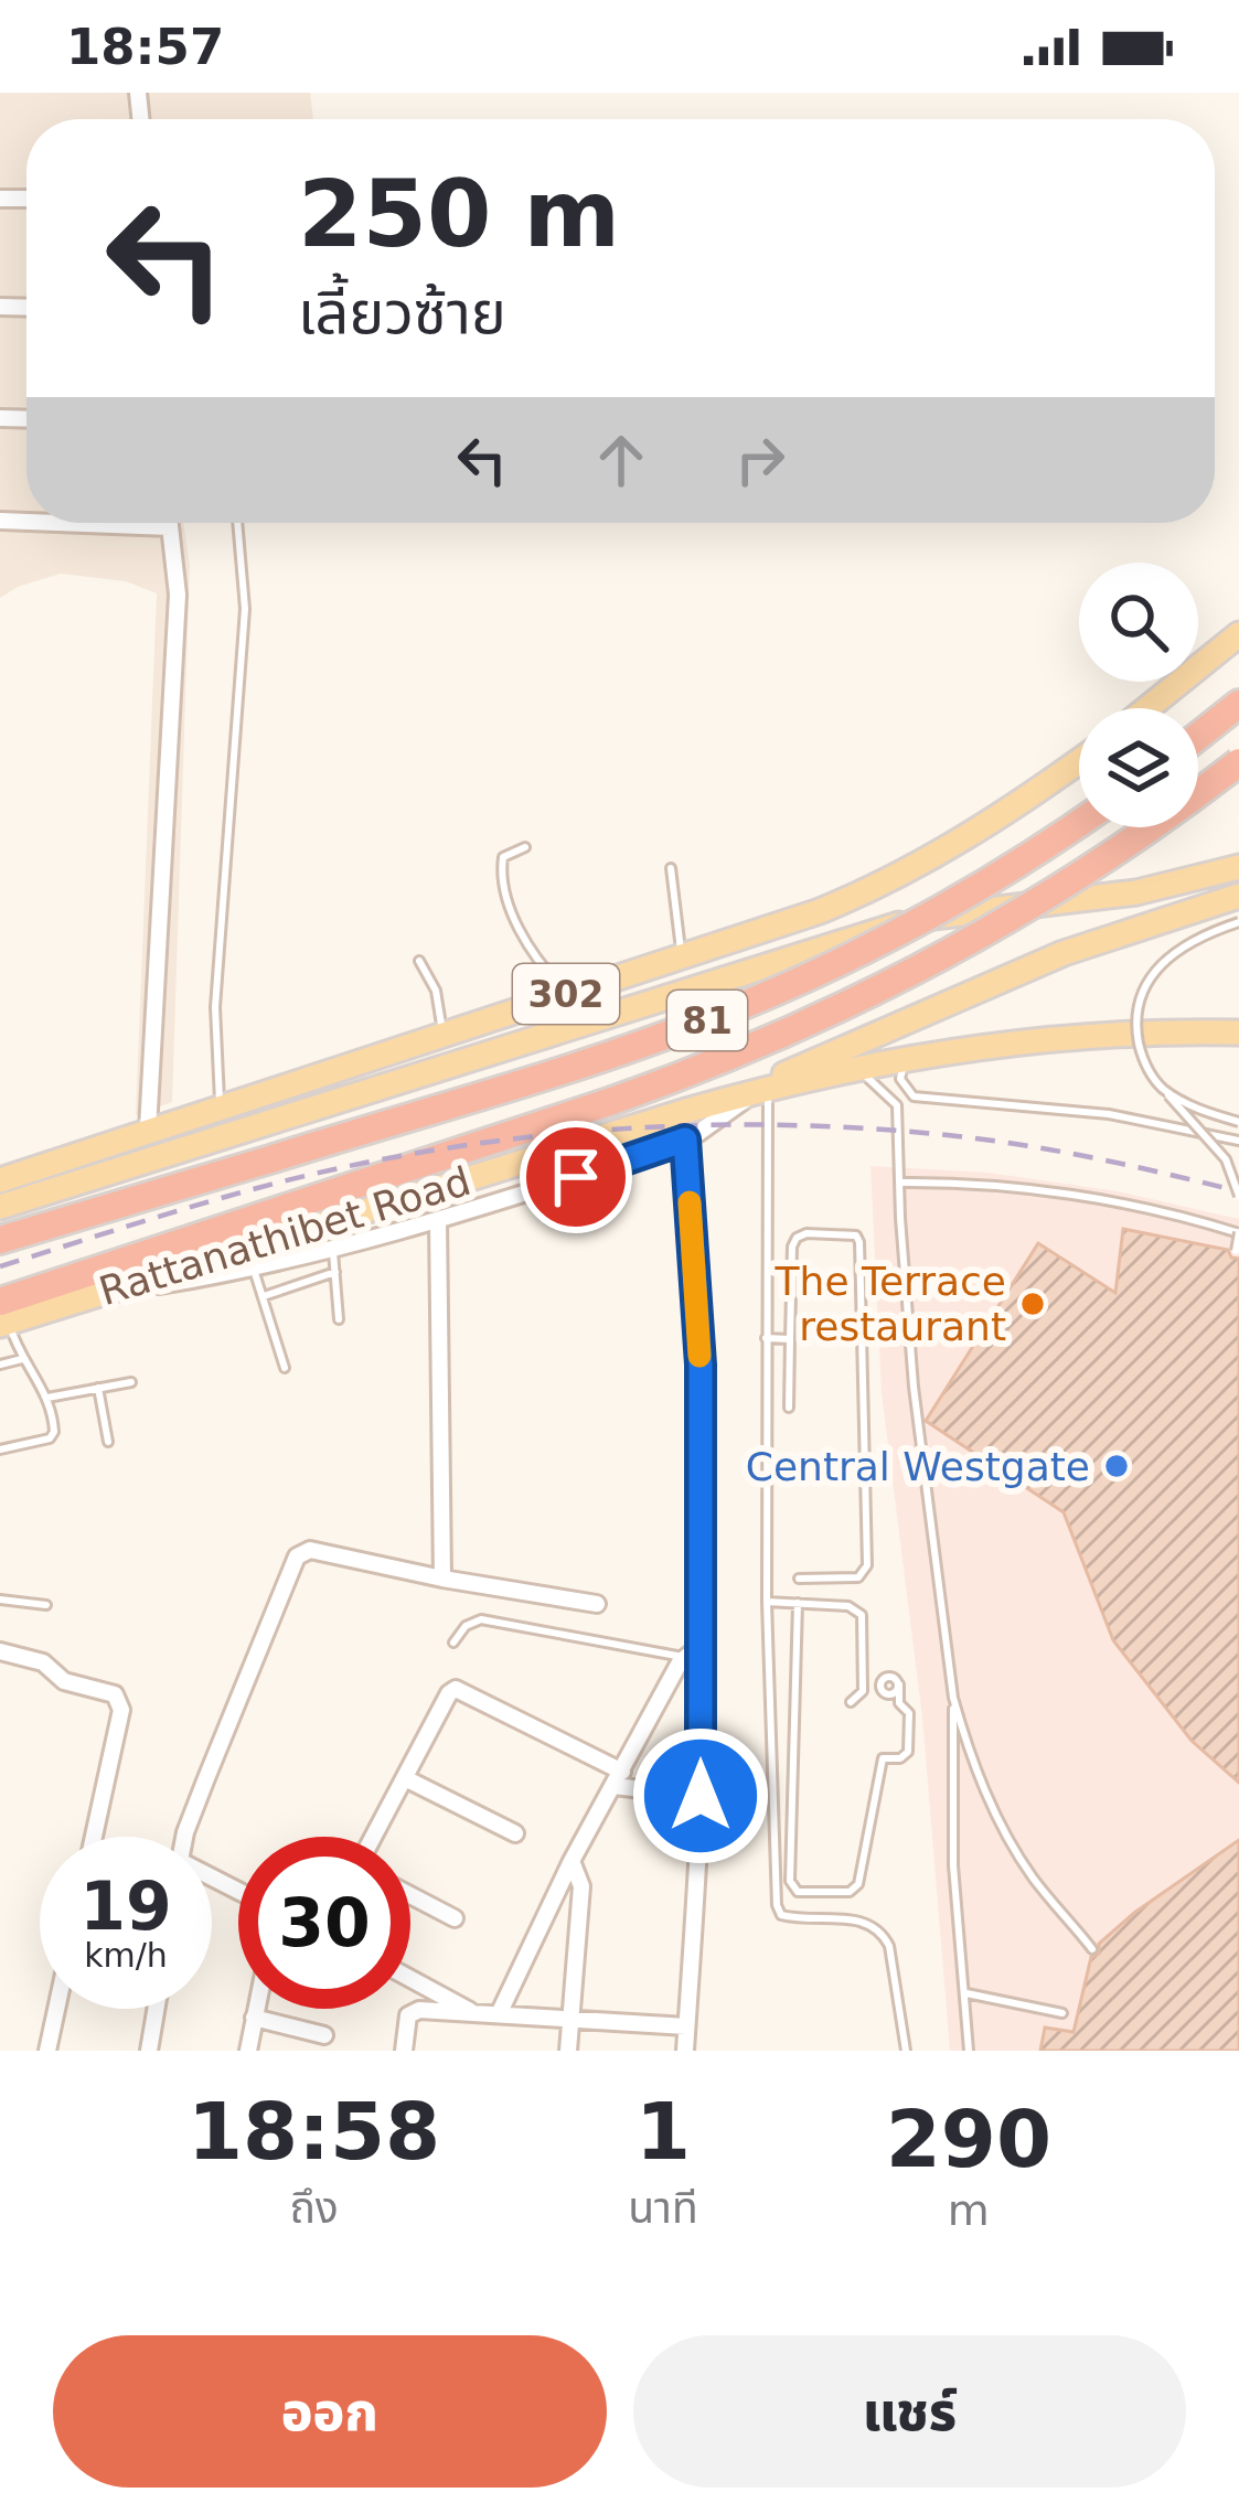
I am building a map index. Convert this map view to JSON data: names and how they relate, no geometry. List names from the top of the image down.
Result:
{
  "streets": {
    "highway": ["81"],
    "main road": ["302", "Rattanathibet Road"]
  },
  "crossings": [
    ["81", "Rattanathibet Road"]
  ],
  "places": ["The Terrace restaurant", "Central Westgate"],
  "page": {
    "status": "18:57",
    "turn": ["250 m", "เลี้ยวซ้าย"],
    "speed": "19 km/h",
    "limit": "30",
    "eta": [
      "18:58",
      "ถึง",
      "1",
      "นาที",
      "290",
      "m"
    ],
    "buttons": ["ออก", "แชร์"]
  }
}
